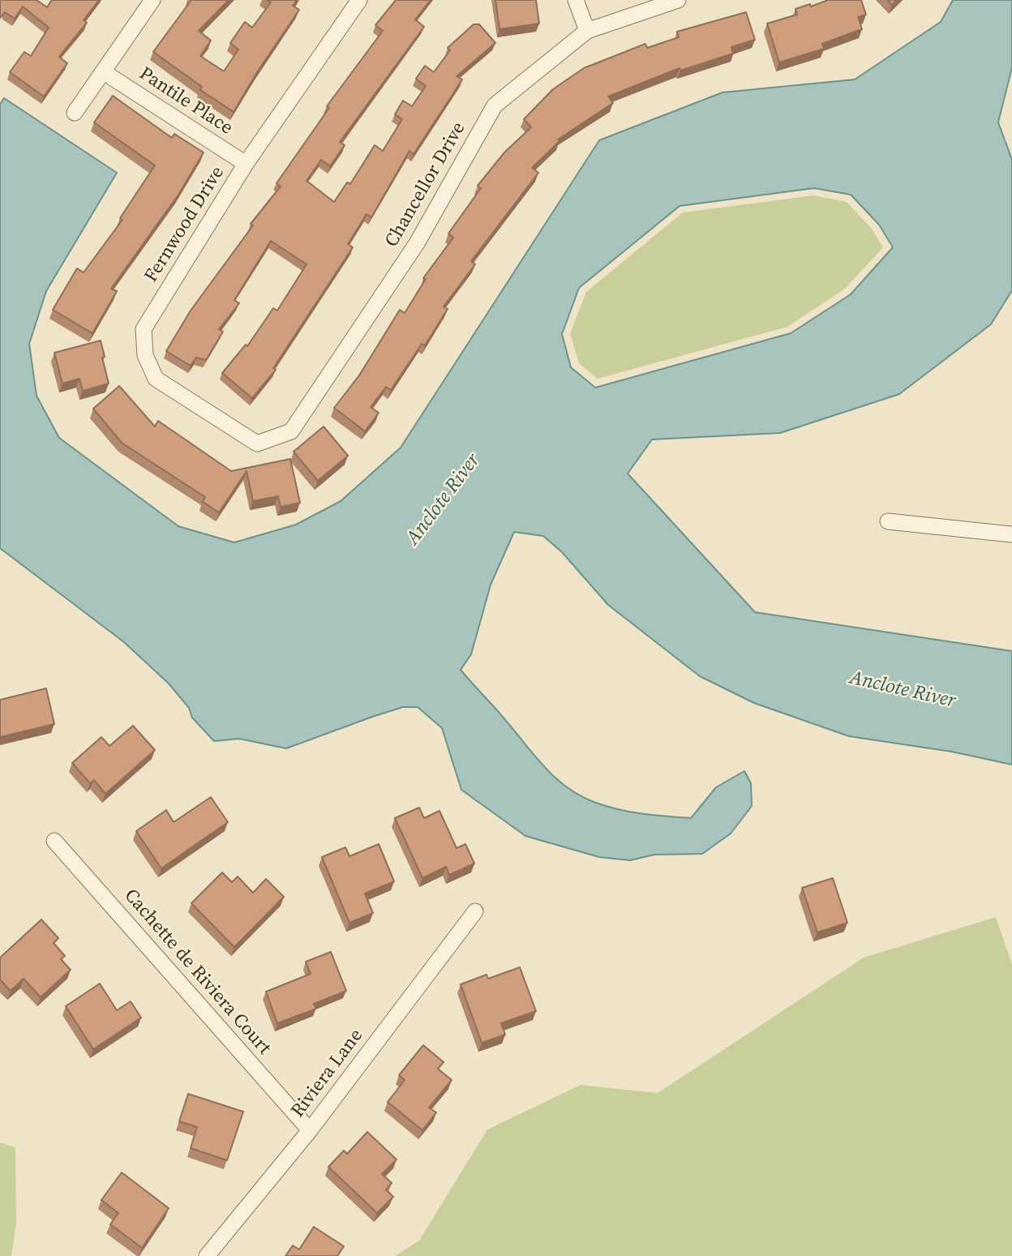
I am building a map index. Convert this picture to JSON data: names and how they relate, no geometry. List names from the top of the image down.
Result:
{
  "streets": {
    "street": [
      "Pantile Place",
      "Chancellor Drive",
      "Fernwood Drive",
      "Cachette de Riviera Court",
      "Riviera Lane"
    ]
  },
  "crossings": [
    ["Pantile Place", "Fernwood Drive"],
    ["Chancellor Drive", "Fernwood Drive"],
    ["Cachette de Riviera Court", "Riviera Lane"]
  ],
  "water": ["Anclote River"]
}
